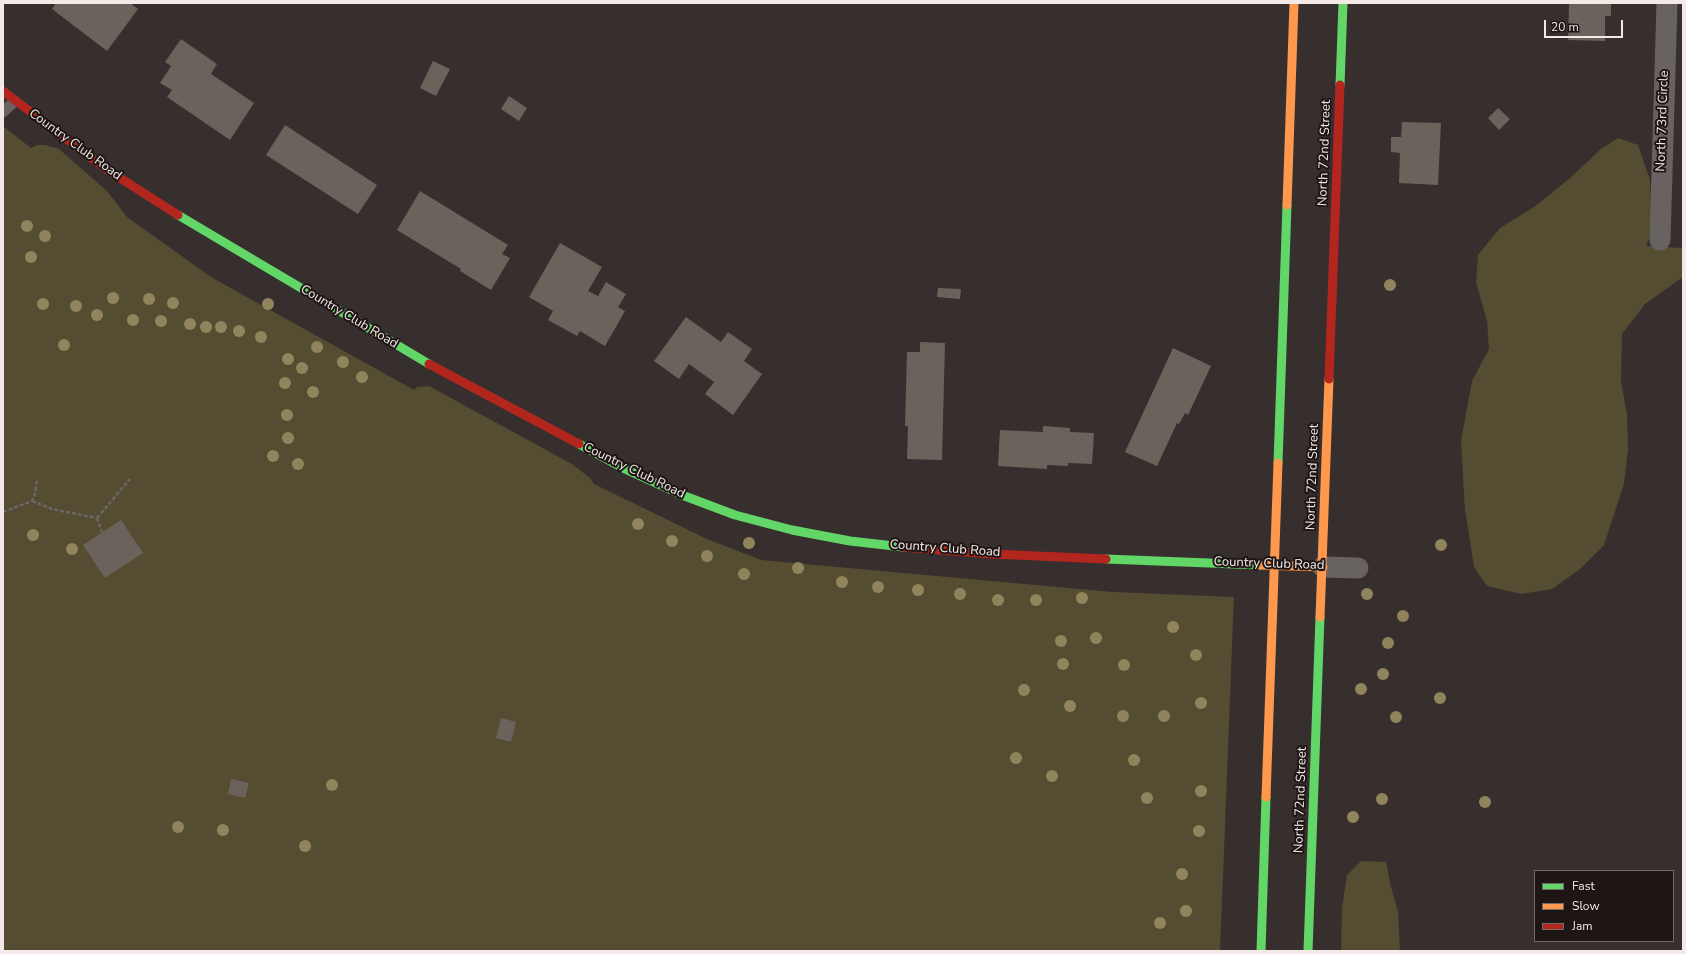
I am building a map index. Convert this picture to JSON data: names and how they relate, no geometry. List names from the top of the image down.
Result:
{
  "streets": {
    "main road": ["Country Club Road", "North 72nd Street"],
    "street": ["North 73rd Circle"]
  },
  "crossings": [
    ["Country Club Road", "North 72nd Street"]
  ],
  "legend": ["Fast", "Slow", "Jam"],
  "scale_bar": "20 m"
}
